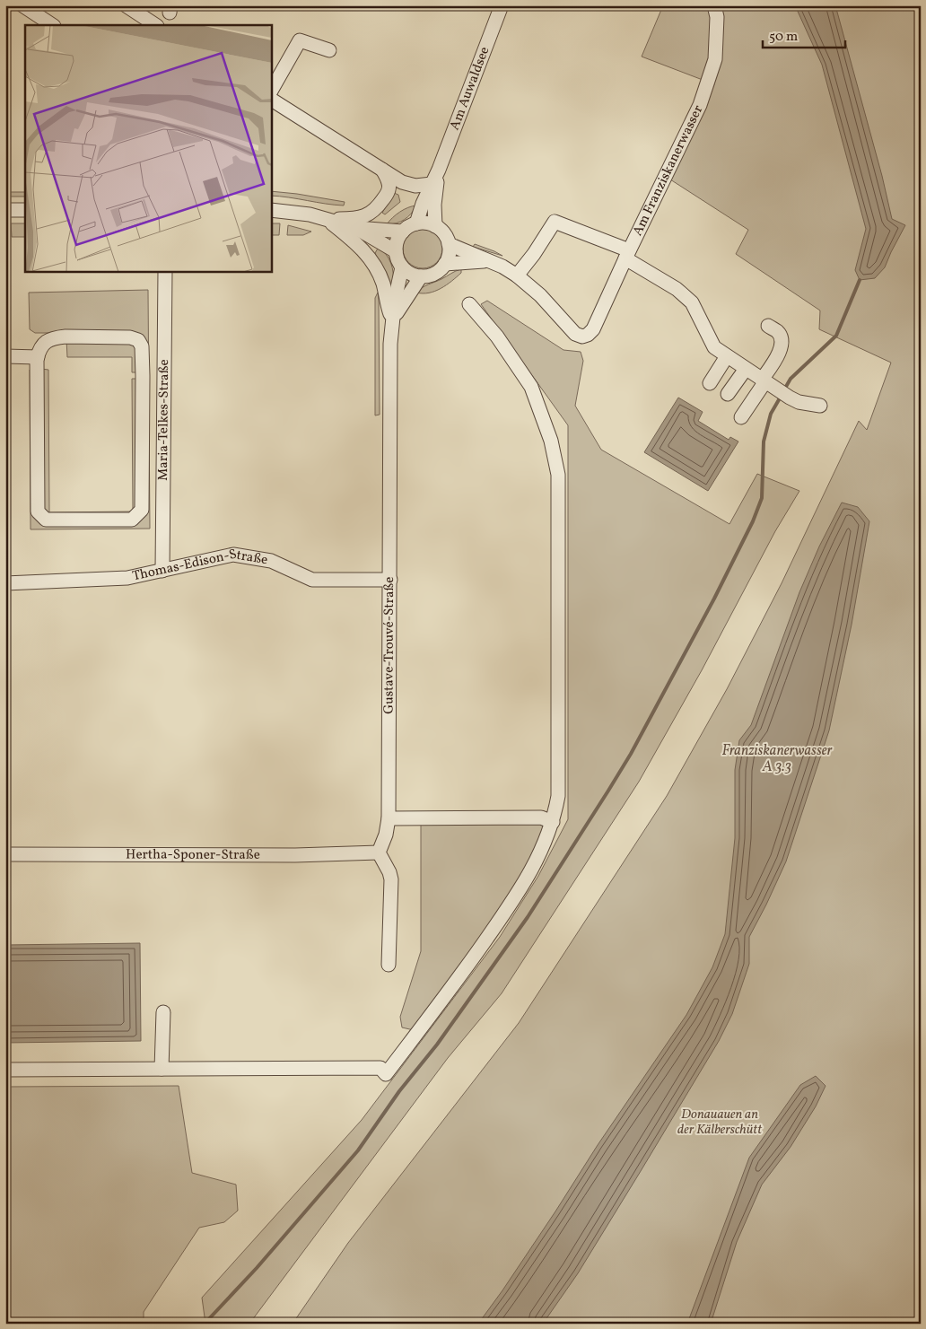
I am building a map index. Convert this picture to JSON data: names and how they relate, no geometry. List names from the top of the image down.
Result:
{
  "streets": {
    "street": [
      "Am Auwaldsee",
      "Am Franziskanerwasser",
      "Maria-Telkes-Straße",
      "Thomas-Edison-Straße",
      "Gustave-Trouvé-Straße",
      "Hertha-Sponer-Straße"
    ]
  },
  "crossings": [
    ["Am Auwaldsee", "Gustave-Trouvé-Straße"],
    ["Maria-Telkes-Straße", "Thomas-Edison-Straße"],
    ["Thomas-Edison-Straße", "Gustave-Trouvé-Straße"],
    ["Gustave-Trouvé-Straße", "Hertha-Sponer-Straße"]
  ],
  "water": ["Franziskanerwasser A 3.3"],
  "parks": ["Donauauen an der Kälberschütt"],
  "scale_bar": "50 m"
}
